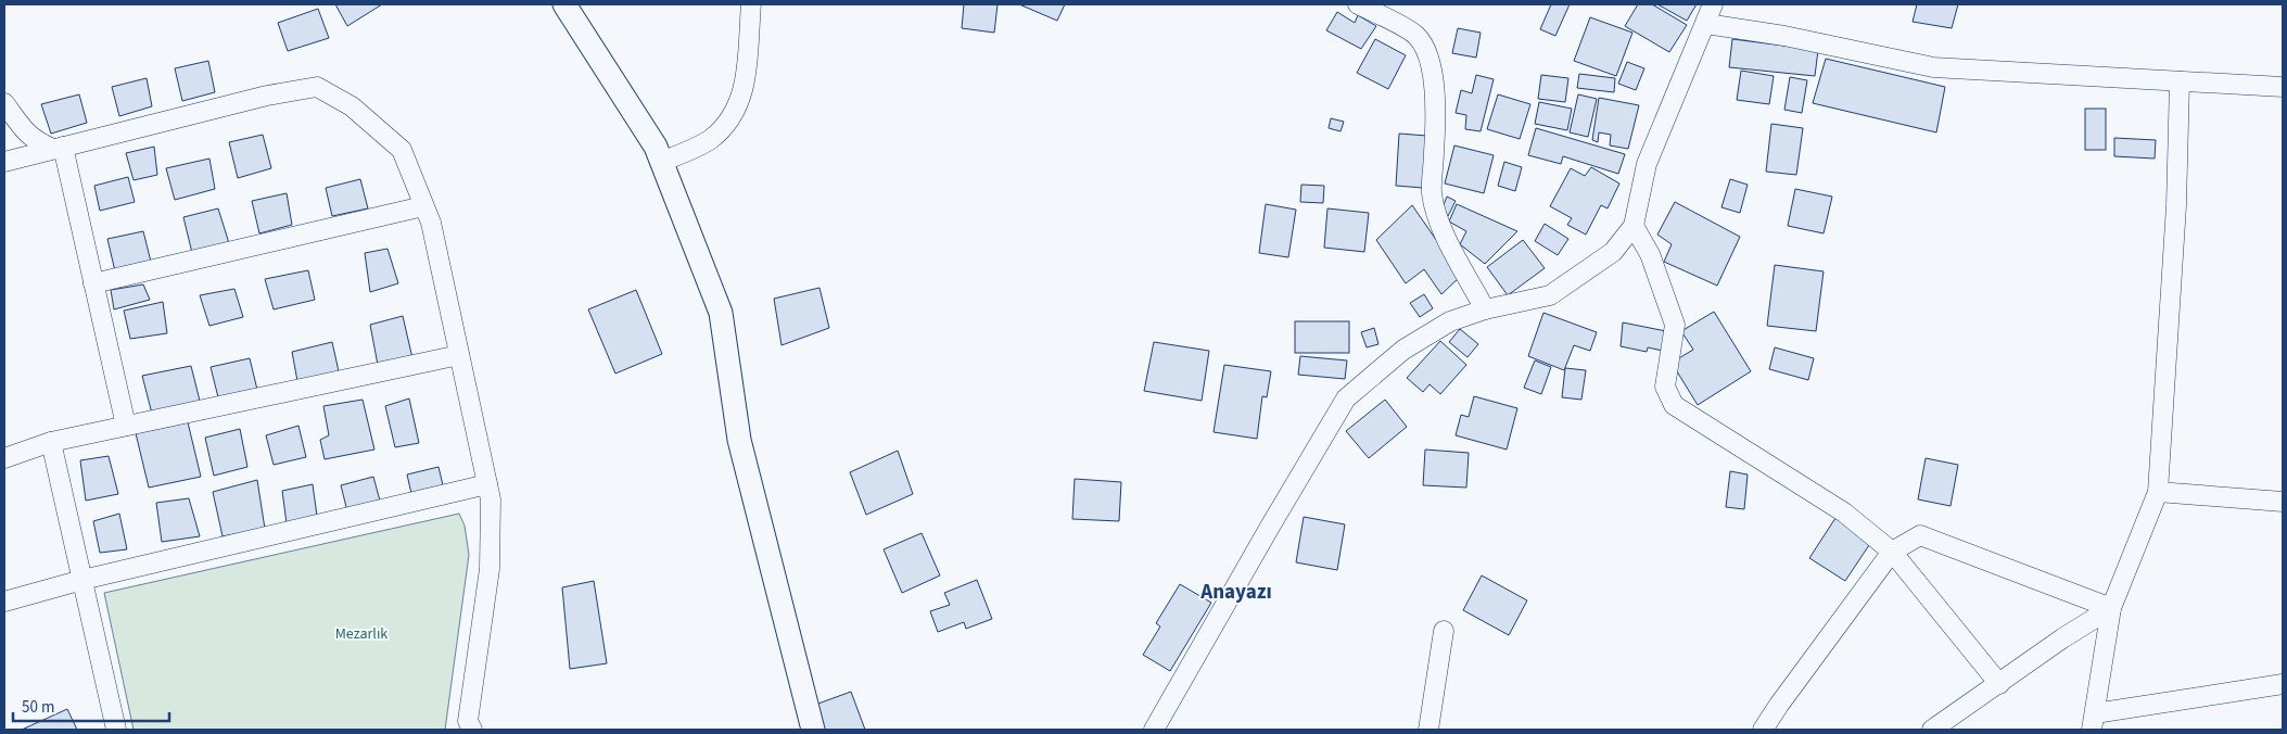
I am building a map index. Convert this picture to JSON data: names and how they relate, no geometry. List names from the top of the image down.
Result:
{
  "districts": ["Anayazı"],
  "parks": ["Mezarlık"],
  "scale_bar": "50 m"
}
